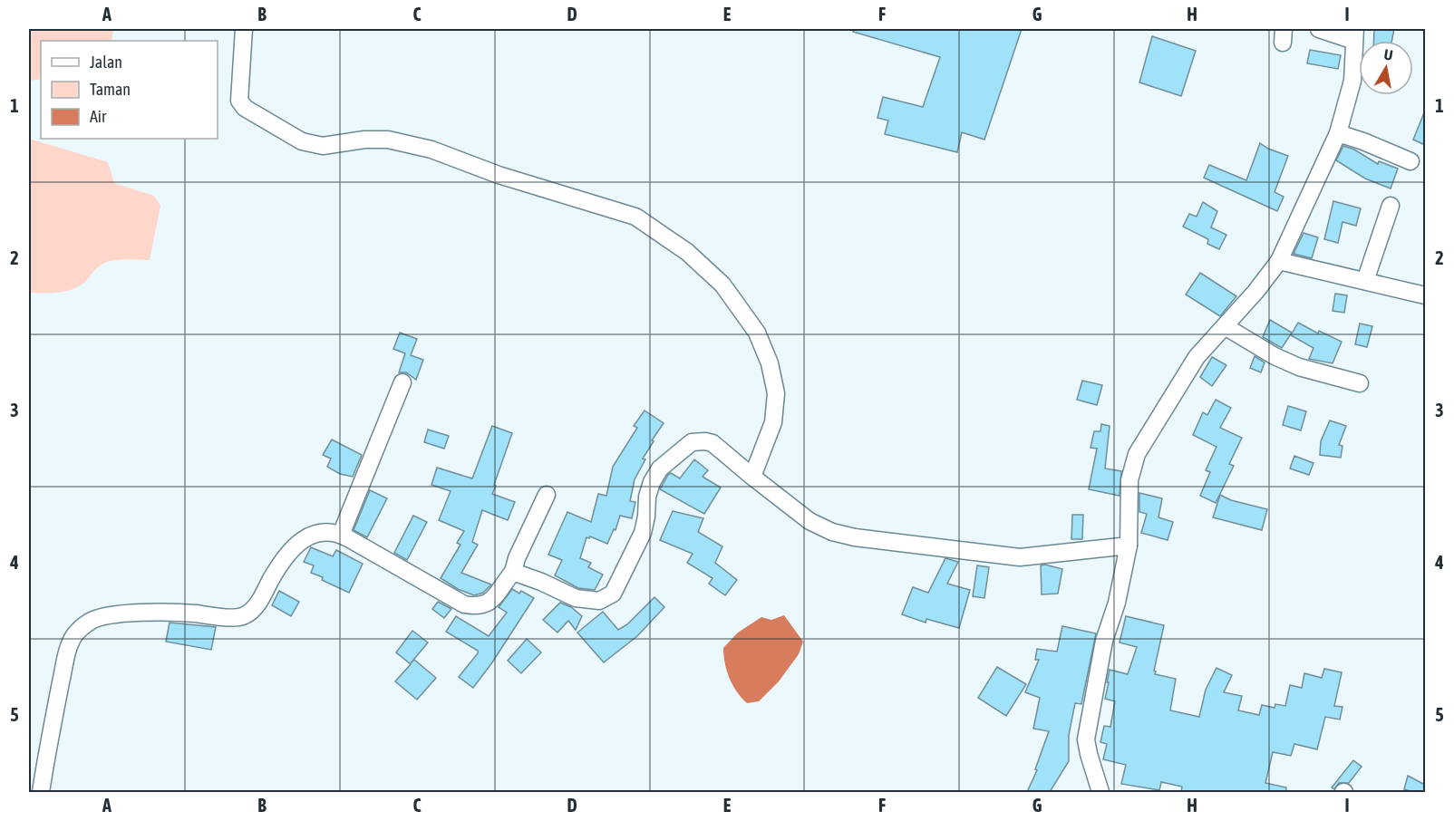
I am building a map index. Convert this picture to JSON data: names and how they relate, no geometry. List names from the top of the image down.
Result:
{
  "legend": ["Jalan", "Taman", "Air"],
  "north": "top",
  "grid": {
    "columns": [
      "A",
      "B",
      "C",
      "D",
      "E",
      "F",
      "G",
      "H",
      "I"
    ],
    "rows": [
      "1",
      "2",
      "3",
      "4",
      "5"
    ]
  }
}
